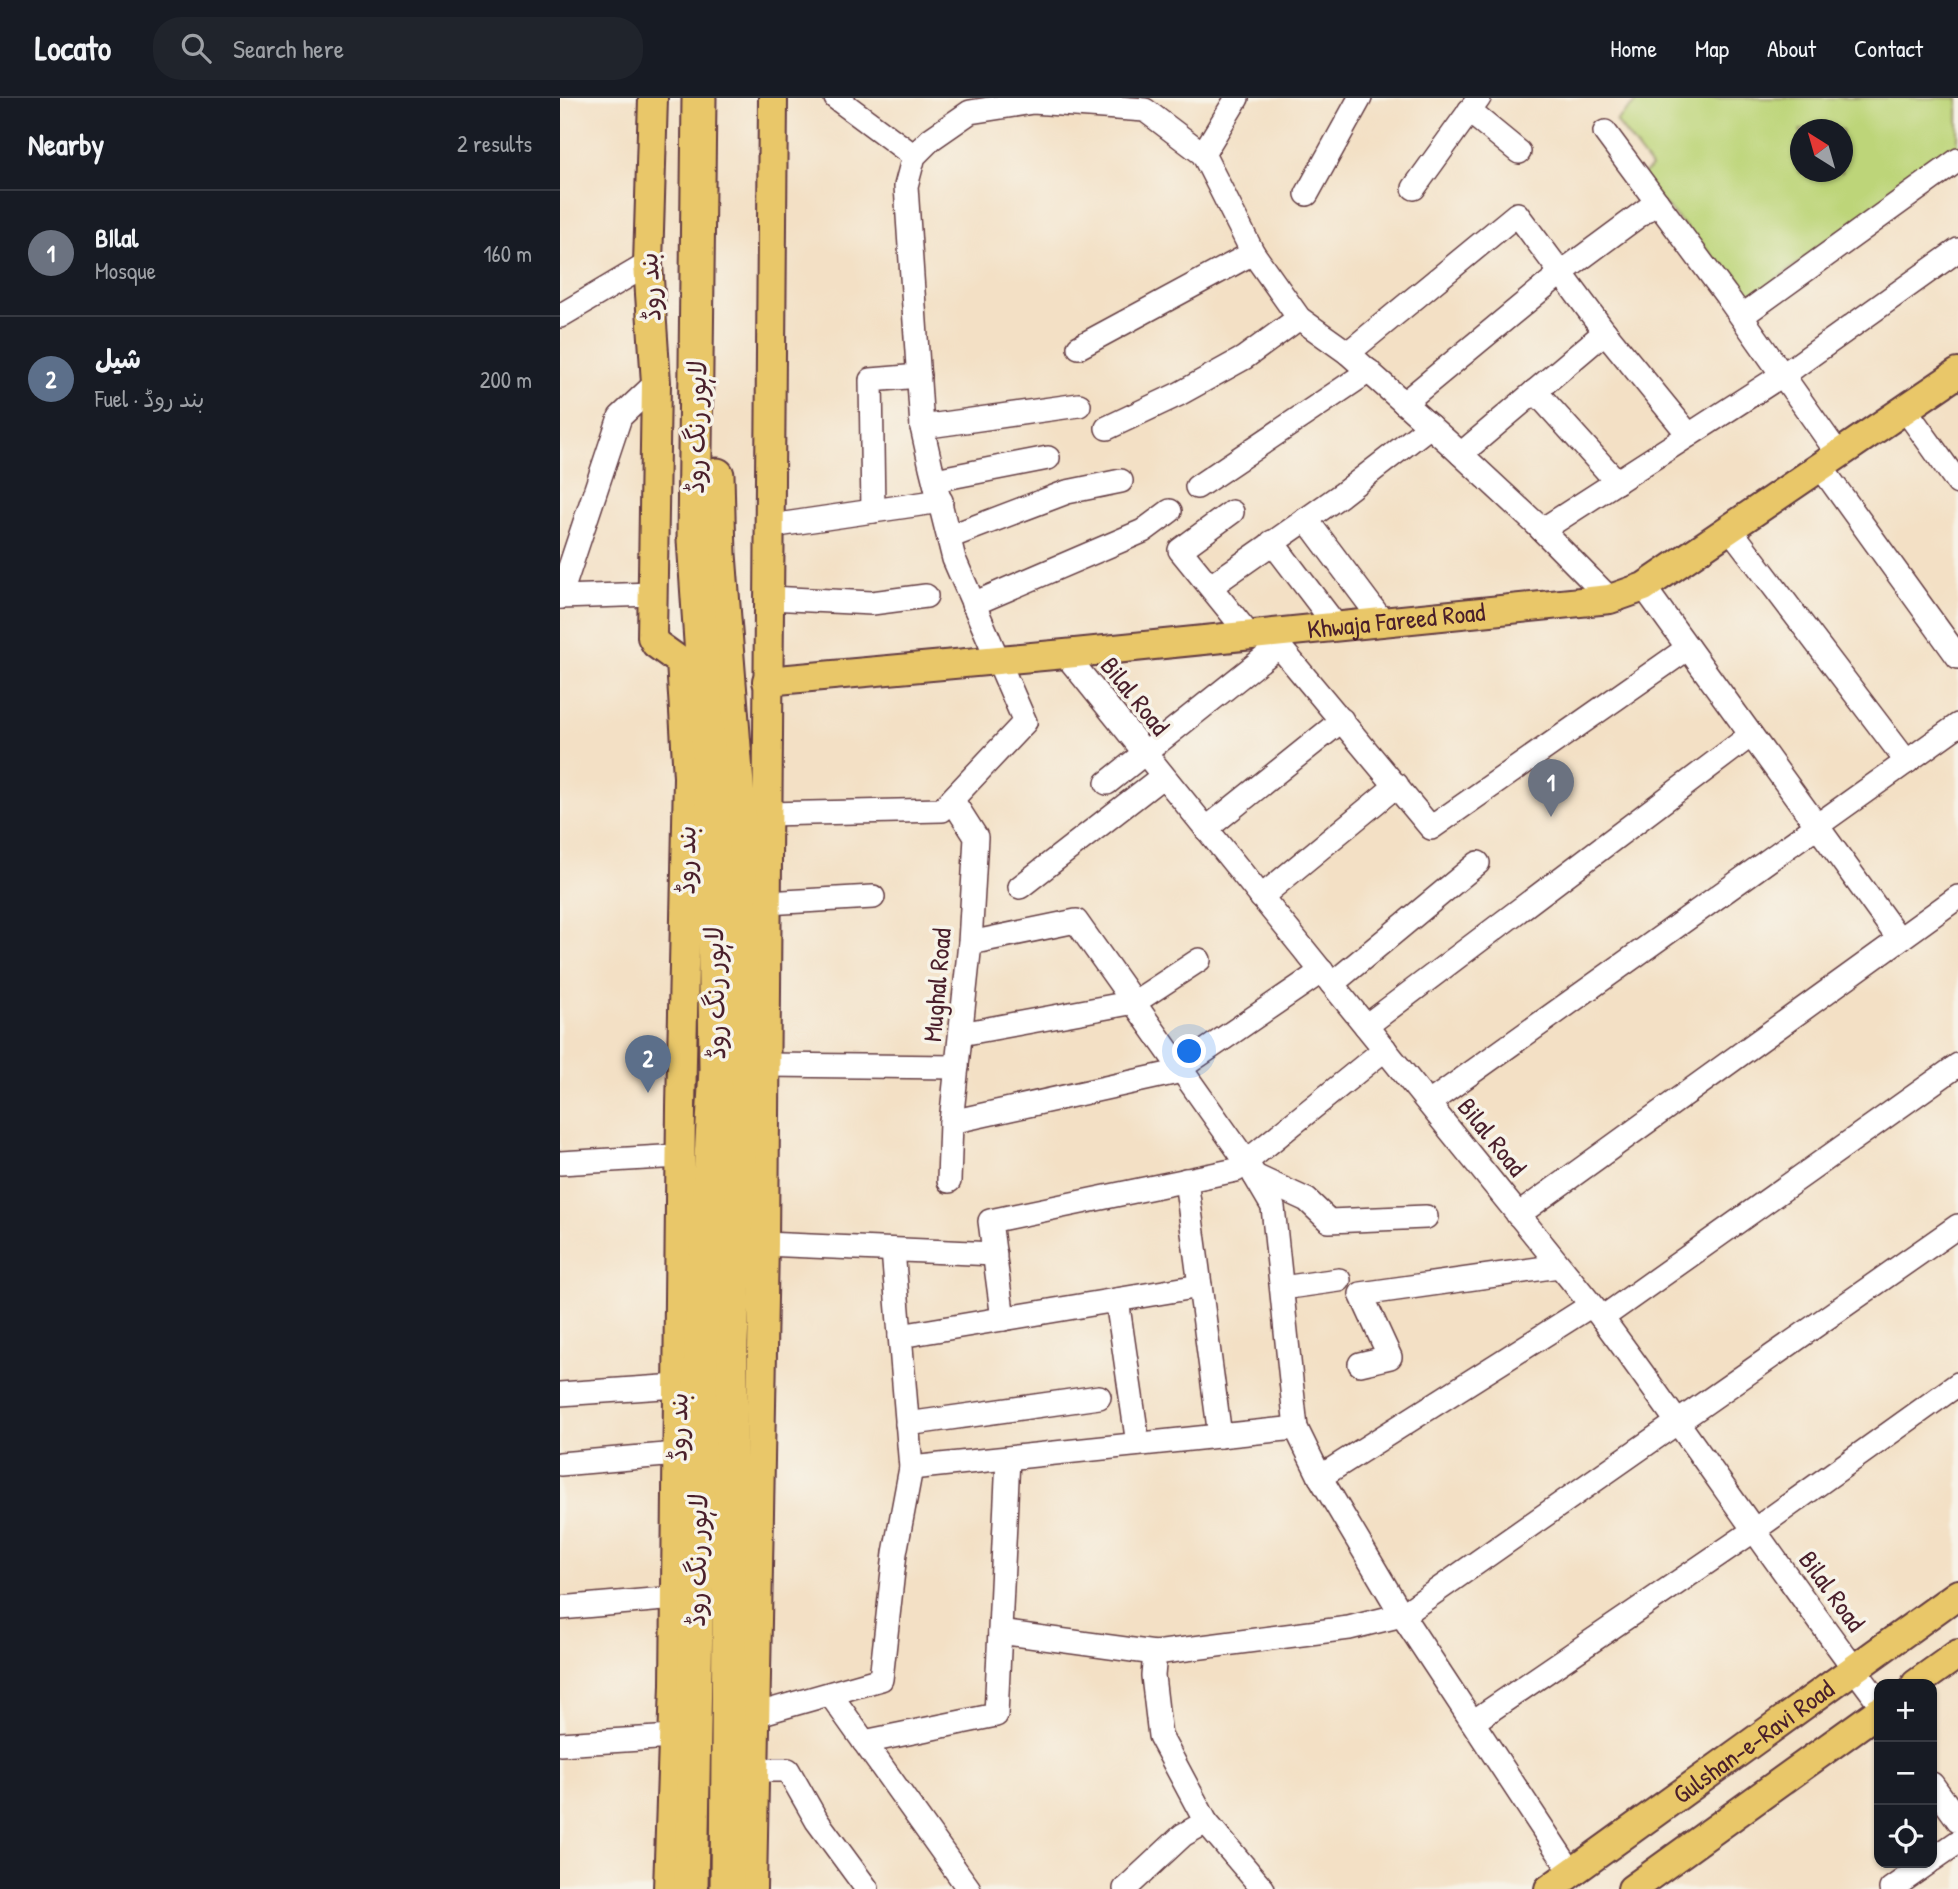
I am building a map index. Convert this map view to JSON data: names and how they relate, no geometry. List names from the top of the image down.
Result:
{
  "streets": {
    "highway": ["لاہور رنگ روڈ"],
    "main road": ["بند روڈ", "Khwaja Fareed Road", "Gulshan-e-Ravi Road"],
    "street": ["Bilal Road", "Mughal Road"]
  },
  "crossings": [
    ["Khwaja Fareed Road", "Bilal Road"],
    ["Bilal Road", "Gulshan-e-Ravi Road"]
  ],
  "north": "top left",
  "page": {
    "header": "Locato",
    "search": "Search here",
    "nav": [
      "Home",
      "Map",
      "About",
      "Contact"
    ],
    "heading": ["Nearby", "2 results"],
    "list": [
      {
        "mark": "1",
        "name": "BIlal",
        "note": "Mosque",
        "value": "160 m"
      },
      {
        "mark": "2",
        "name": "شیل",
        "note": "Fuel · بند روڈ",
        "value": "200 m"
      }
    ],
    "pins": ["1", "2"],
    "map_buttons": ["+", "−"]
  }
}
